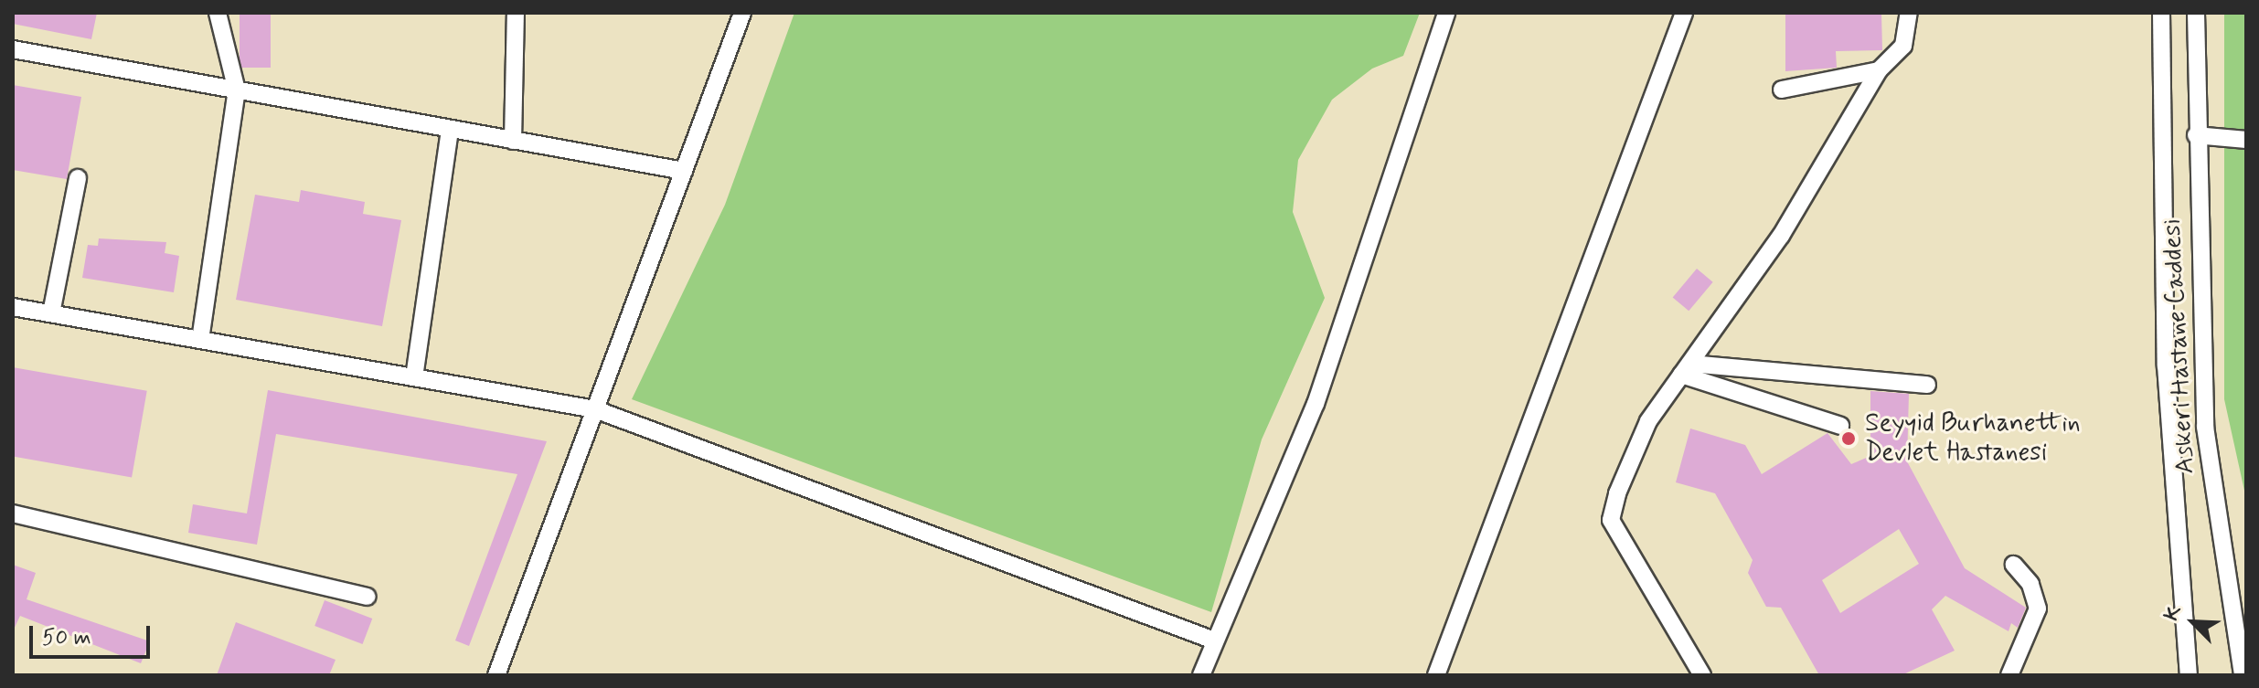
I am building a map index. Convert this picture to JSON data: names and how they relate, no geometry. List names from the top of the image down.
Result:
{
  "streets": {
    "street": ["Askeri Hastane Caddesi"]
  },
  "places": ["Seyyid Burhanettin Devlet Hastanesi"],
  "scale_bar": "50 m",
  "north": "top left"
}
